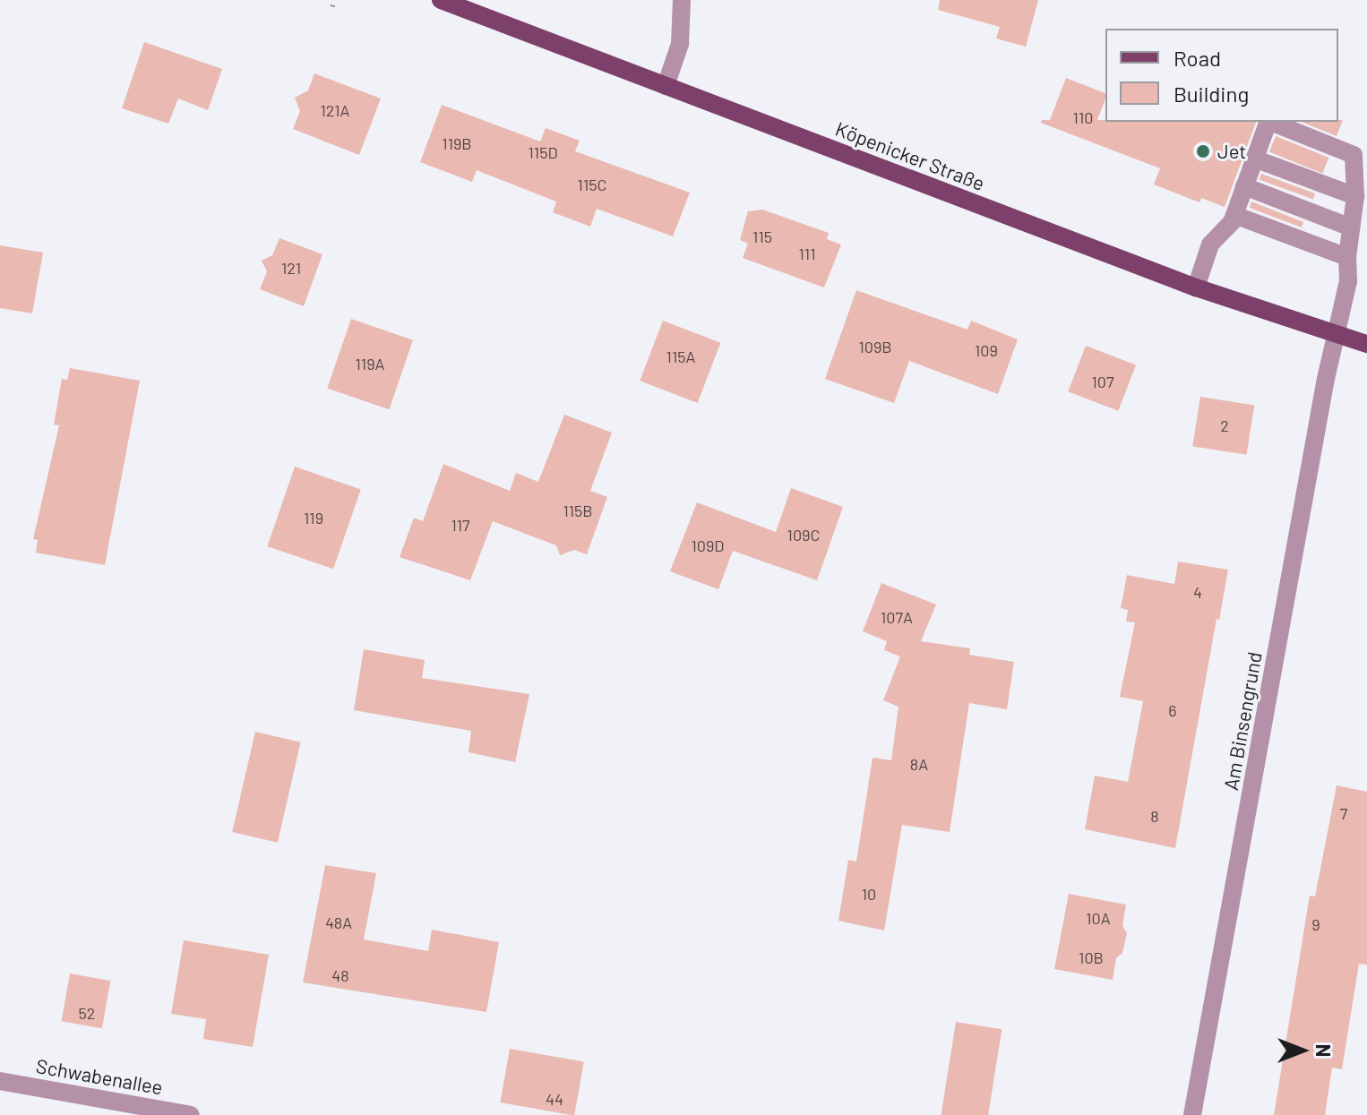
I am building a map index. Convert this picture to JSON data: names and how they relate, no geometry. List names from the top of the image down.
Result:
{
  "streets": {
    "main road": ["Köpenicker Straße"],
    "street": ["Am Binsengrund", "Schwabenallee"]
  },
  "crossings": [
    ["Köpenicker Straße", "Am Binsengrund"]
  ],
  "places": ["Jet"],
  "house_numbers": [
    "121A",
    "110",
    "119B",
    "115D",
    "115C",
    "115",
    "111",
    "121",
    "109B",
    "109",
    "115A",
    "119A",
    "107",
    "2",
    "115B",
    "119",
    "117",
    "109C",
    "109D",
    "4",
    "107A",
    "6",
    "8A",
    "7",
    "8",
    "10",
    "10A",
    "48A",
    "9",
    "10B",
    "48",
    "52",
    "44"
  ],
  "legend": ["Road", "Building"],
  "north": "right"
}
